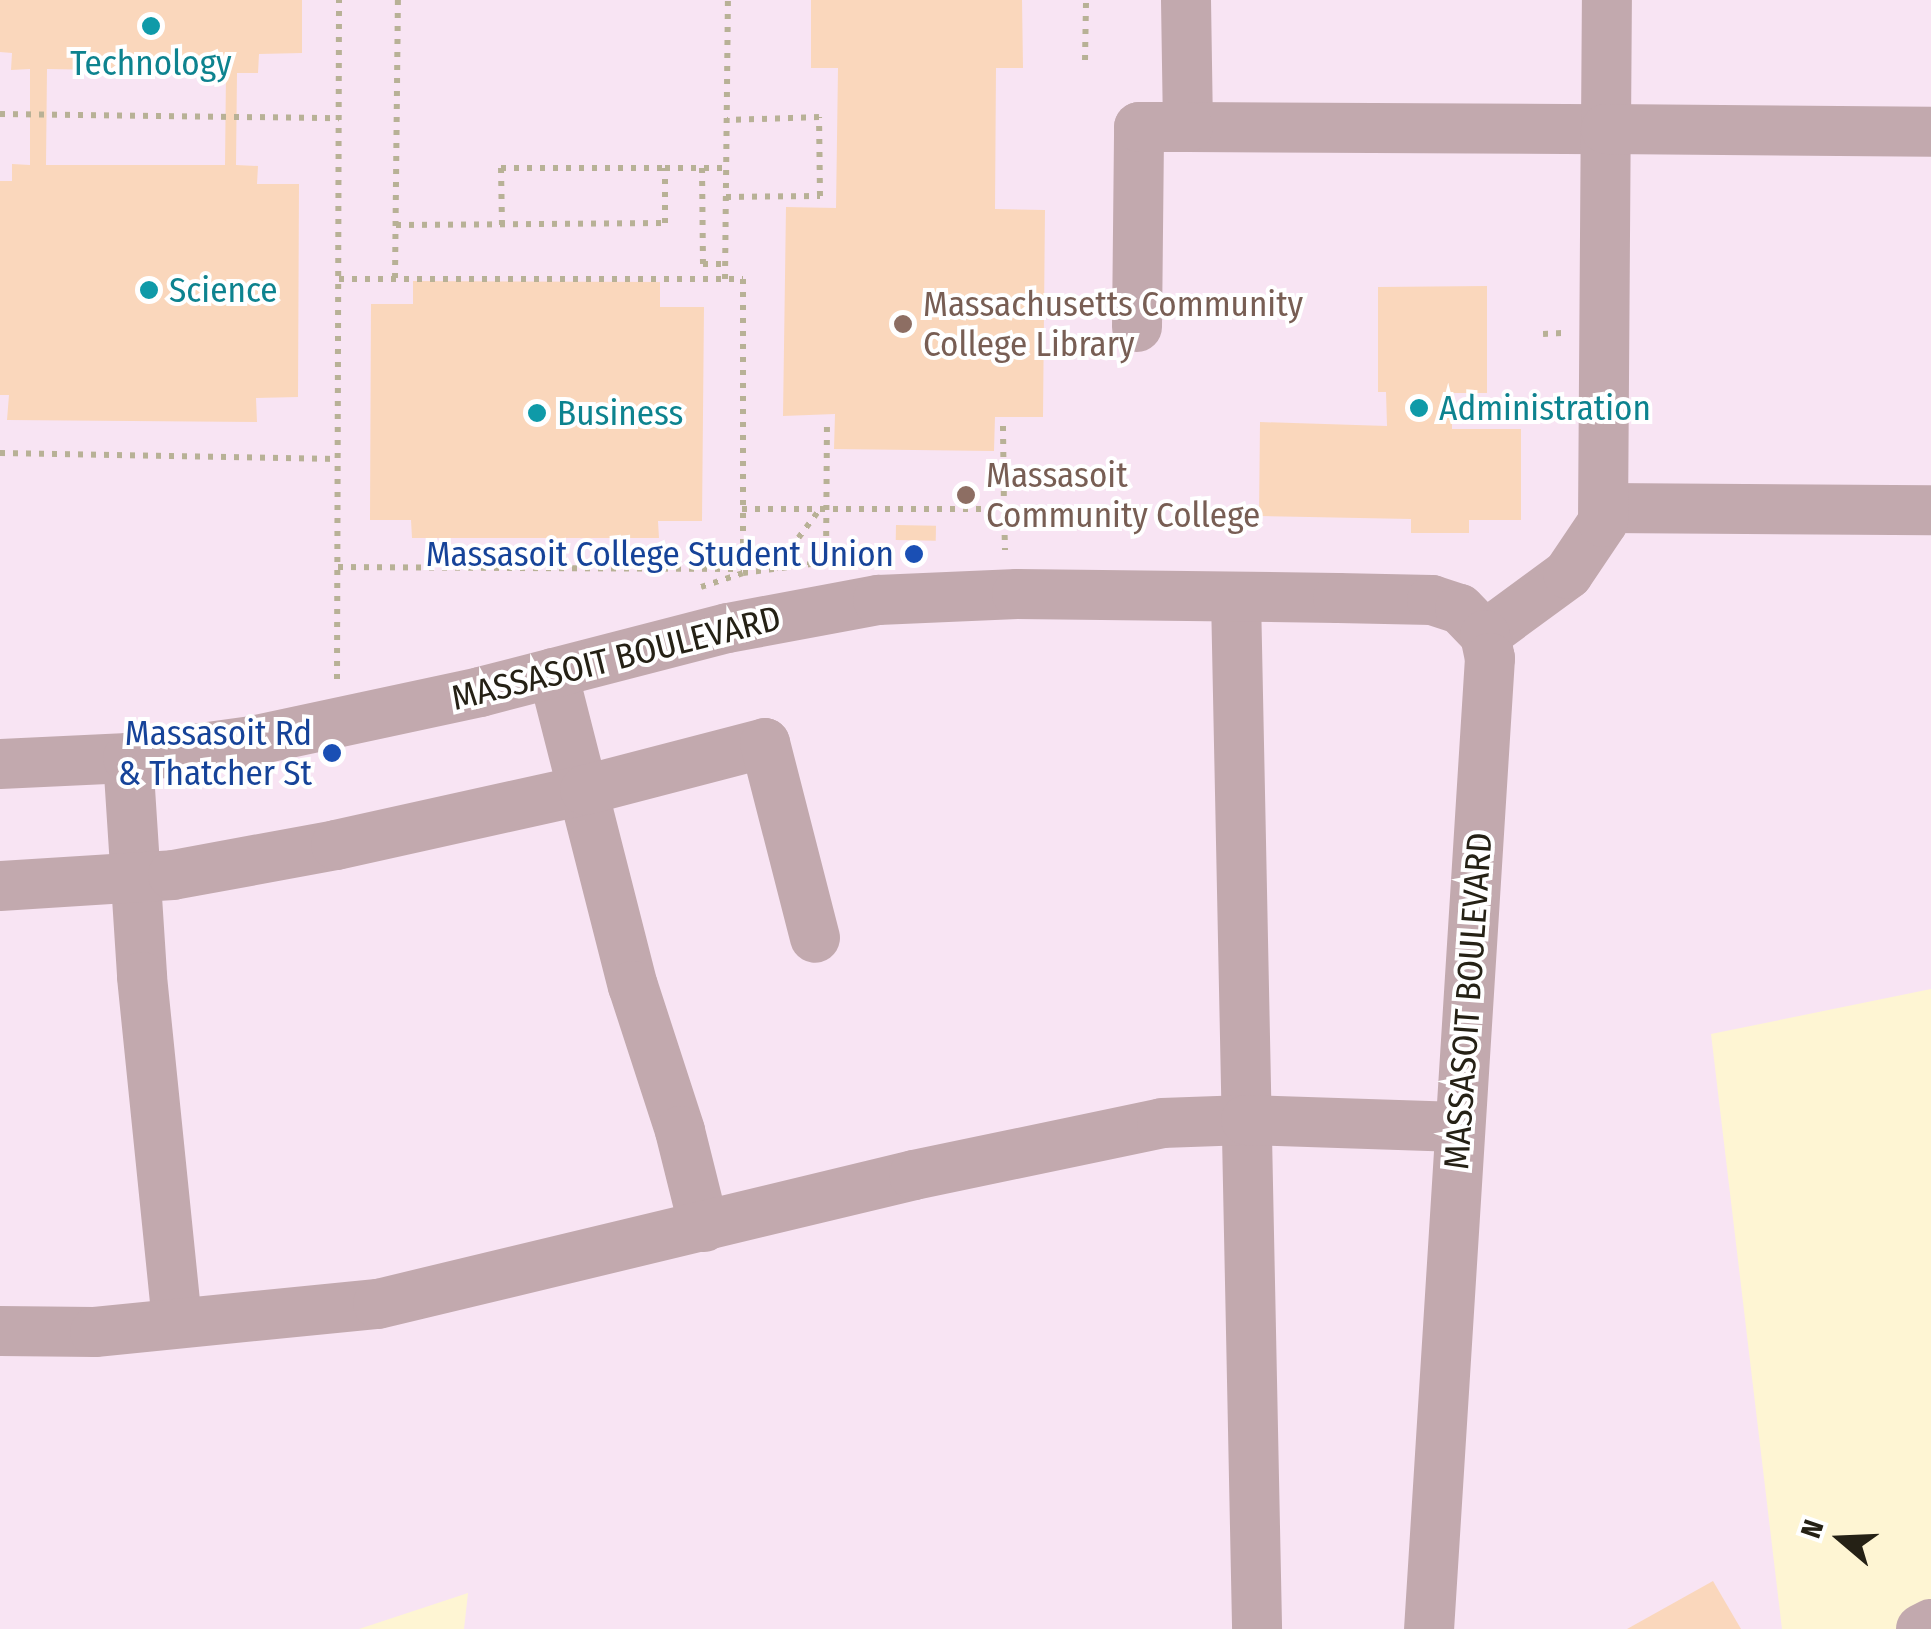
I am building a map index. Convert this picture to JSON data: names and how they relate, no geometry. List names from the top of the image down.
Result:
{
  "streets": {
    "street": ["MASSASOIT BOULEVARD"]
  },
  "places": [
    "Technology",
    "Science",
    "Massachusetts Community College Library",
    "Administration",
    "Business",
    "Massasoit Community College",
    "Massasoit College Student Union",
    "Massasoit Rd & Thatcher St"
  ],
  "north": "left"
}
